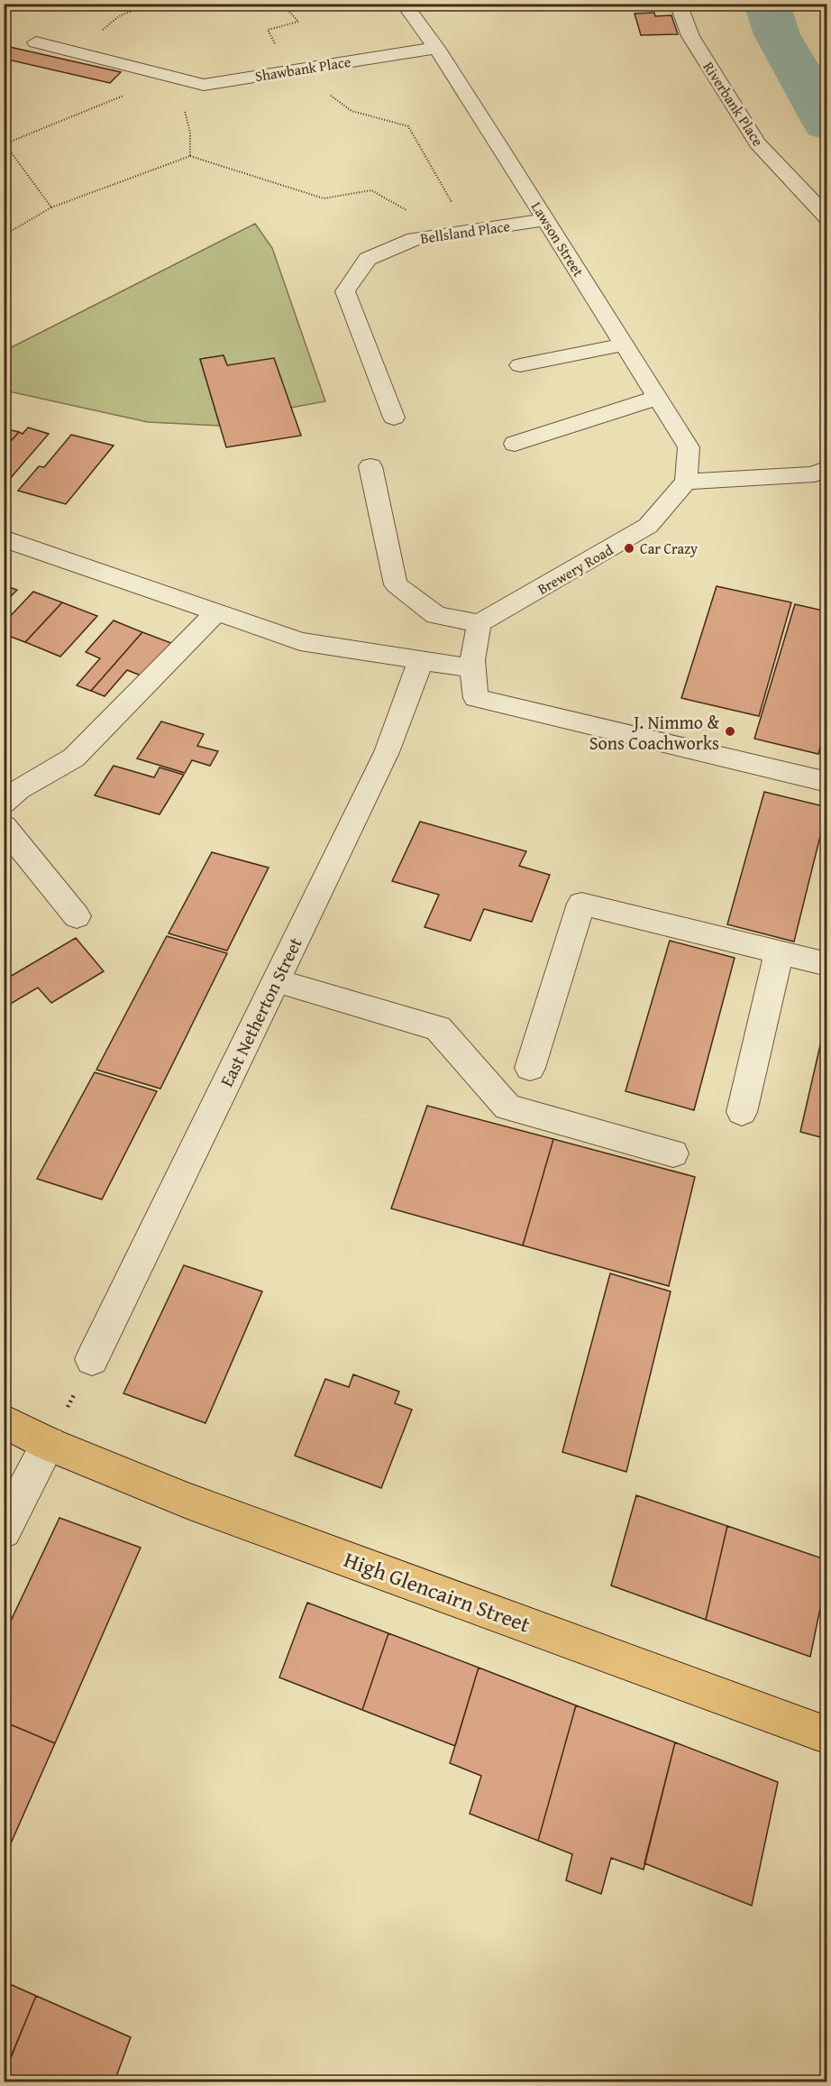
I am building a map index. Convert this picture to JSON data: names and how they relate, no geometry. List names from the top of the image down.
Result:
{
  "streets": {
    "main road": ["High Glencairn Street"],
    "street": [
      "Shawbank Place",
      "Riverbank Place",
      "Bellsland Place",
      "Lawson Street",
      "Brewery Road",
      "East Netherton Street"
    ]
  },
  "crossings": [
    ["Shawbank Place", "Lawson Street"],
    ["Bellsland Place", "Lawson Street"],
    ["Lawson Street", "Brewery Road"]
  ],
  "places": ["Car Crazy", "J. Nimmo & Sons Coachworks"]
}
